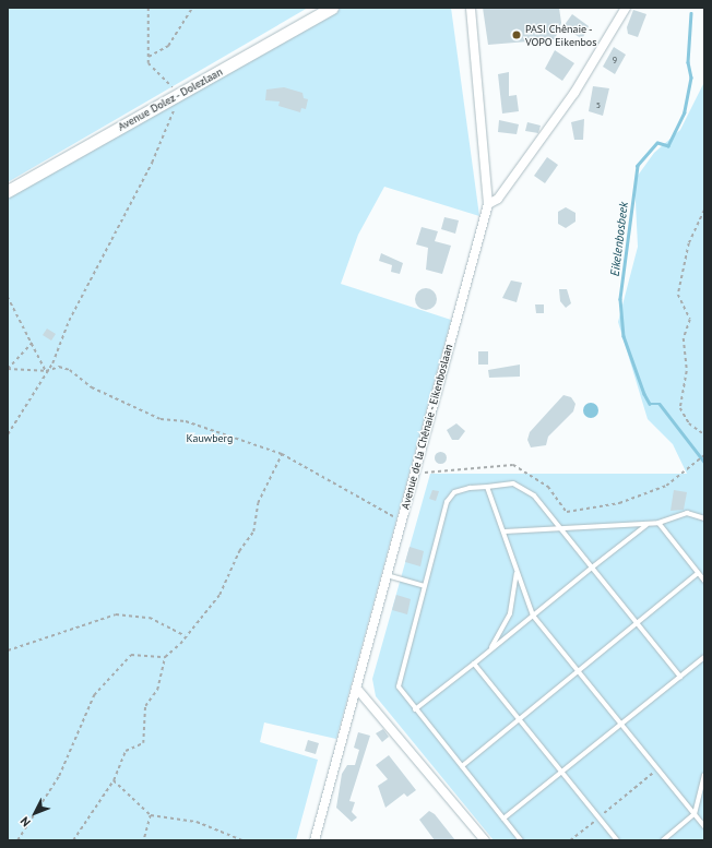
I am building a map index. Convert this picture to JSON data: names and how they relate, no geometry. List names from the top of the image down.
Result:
{
  "streets": {
    "street": ["Avenue Dolez - Dolezlaan", "Avenue de la Chênaie - Eikenboslaan"]
  },
  "water": ["Eikelenbosbeek"],
  "parks": ["Kauwberg"],
  "places": ["PASI Chênaie - VOPO Eikenbos"],
  "house_numbers": ["9", "5"],
  "north": "bottom left"
}
